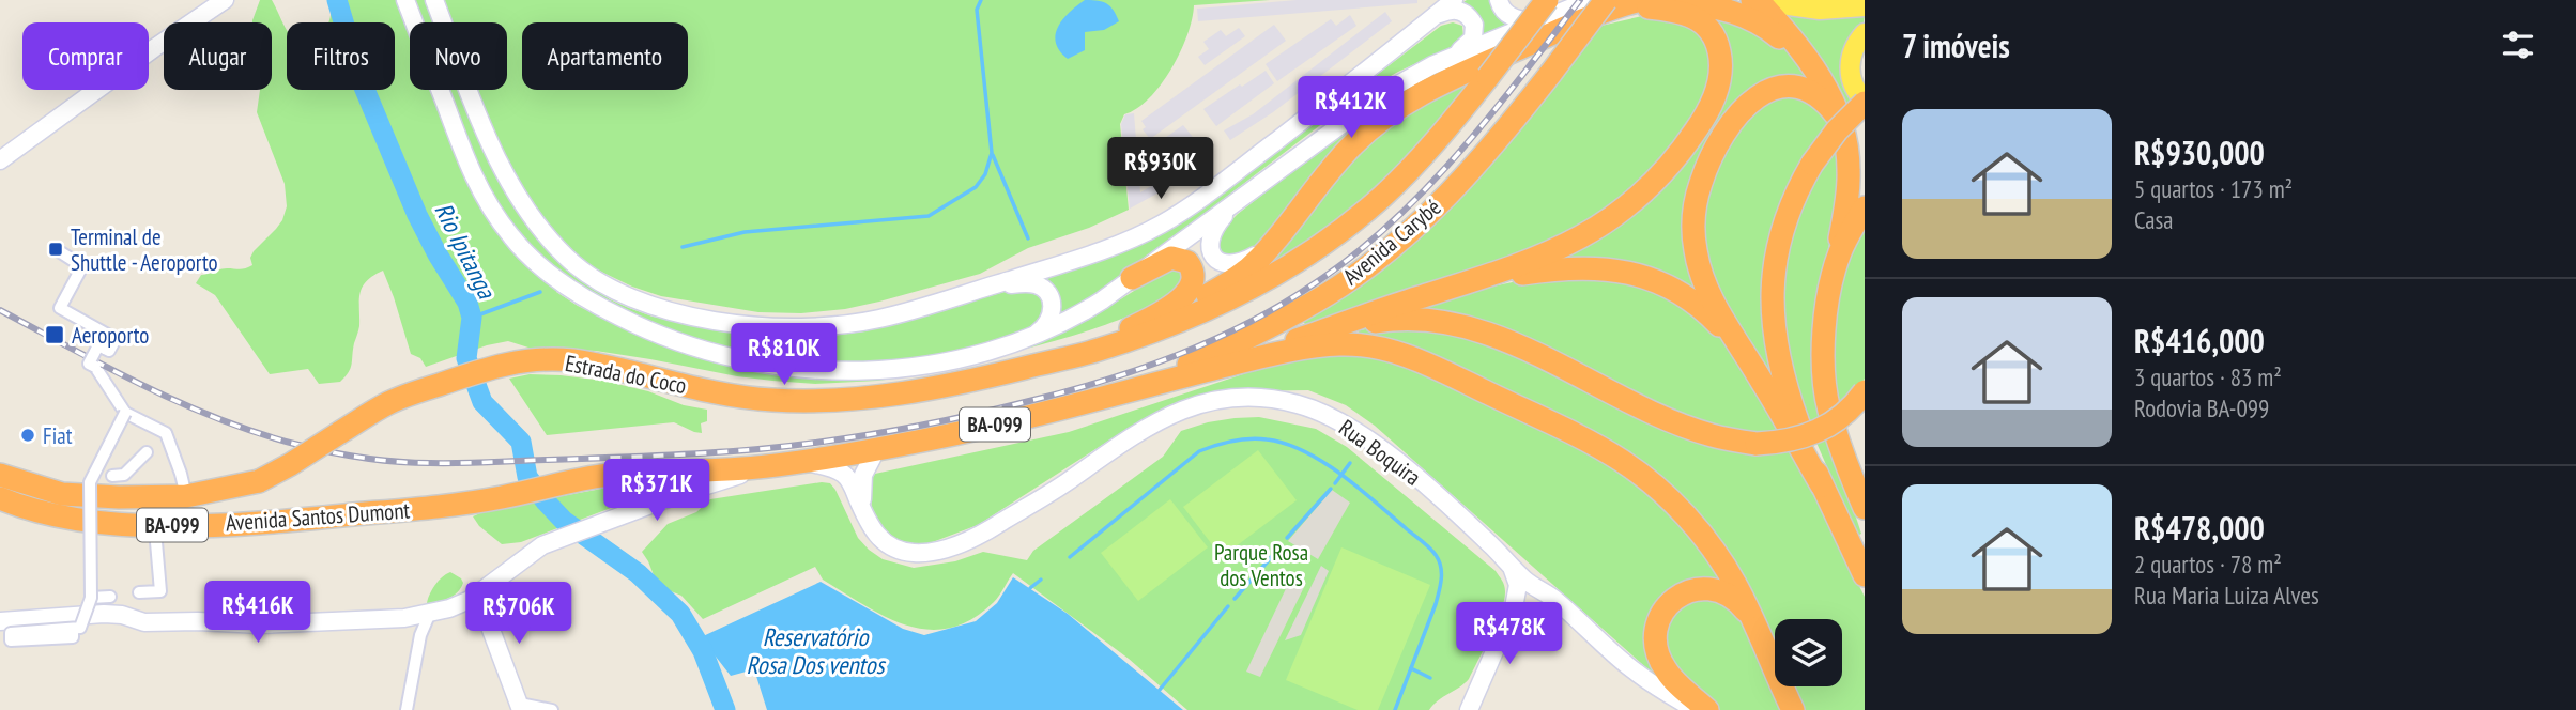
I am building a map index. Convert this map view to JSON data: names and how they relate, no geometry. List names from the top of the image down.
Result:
{
  "streets": {
    "highway": [
      "Avenida Carybé",
      "Estrada do Coco",
      "BA-099",
      "Avenida Santos Dumont"
    ],
    "main road": ["Rua Boquira"]
  },
  "crossings": [
    ["Avenida Carybé", "Estrada do Coco"],
    ["Avenida Carybé", "BA-099"],
    ["Estrada do Coco", "Avenida Santos Dumont"],
    ["BA-099", "Rua Boquira"],
    ["BA-099", "Avenida Santos Dumont"]
  ],
  "water": ["Rio Ipitanga", "Reservatório Rosa Dos ventos"],
  "parks": ["Parque Rosa dos Ventos"],
  "places": {
    "transit": ["Terminal de Shuttle - Aeroporto", "Aeroporto"],
    "other": ["Fiat"]
  },
  "page": {
    "heading": "7 imóveis",
    "chip": [
      "Comprar",
      "Alugar",
      "Filtros",
      "Novo",
      "Apartamento"
    ],
    "price": [
      "R$412K",
      "R$930K",
      "R$810K",
      "R$371K",
      "R$416K",
      "R$706K",
      "R$478K"
    ],
    "list": [
      {
        "name": "R$930,000",
        "note": "5 quartos · 173 m² · Casa"
      },
      {
        "name": "R$416,000",
        "note": "3 quartos · 83 m² · Rodovia BA-099"
      },
      {
        "name": "R$478,000",
        "note": "2 quartos · 78 m² · Rua Maria Luiza Alves"
      }
    ]
  }
}
